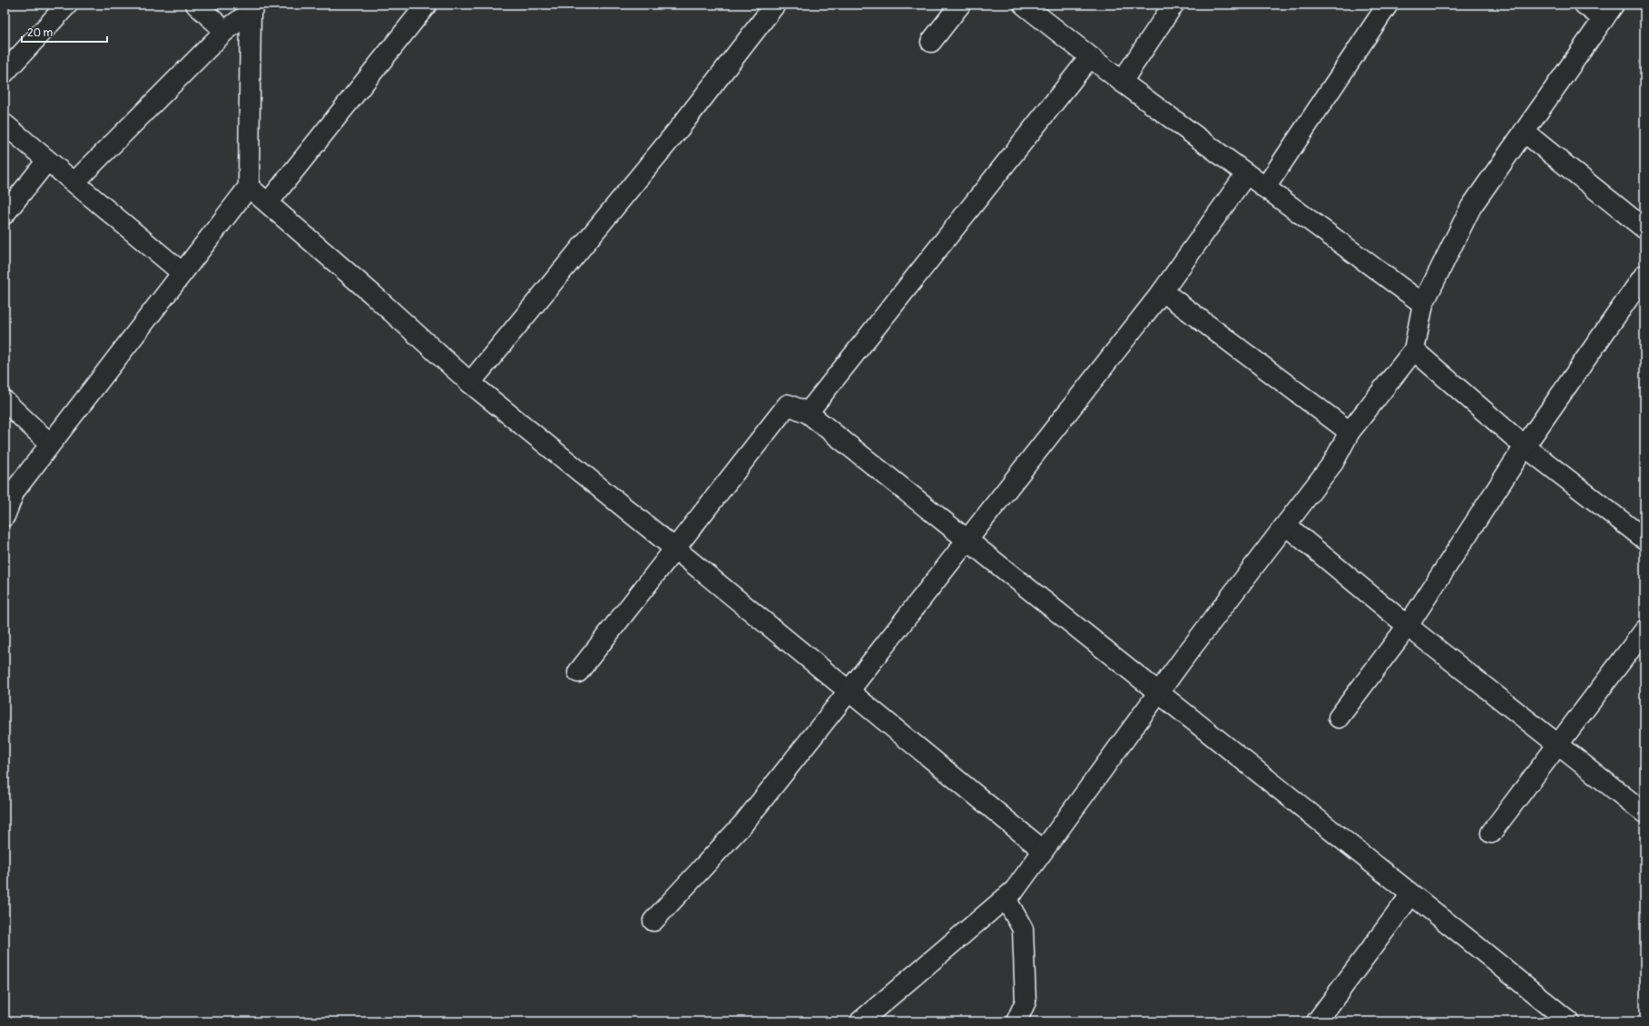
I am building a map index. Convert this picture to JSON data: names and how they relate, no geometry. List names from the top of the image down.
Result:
{
  "scale_bar": "20 m"
}
